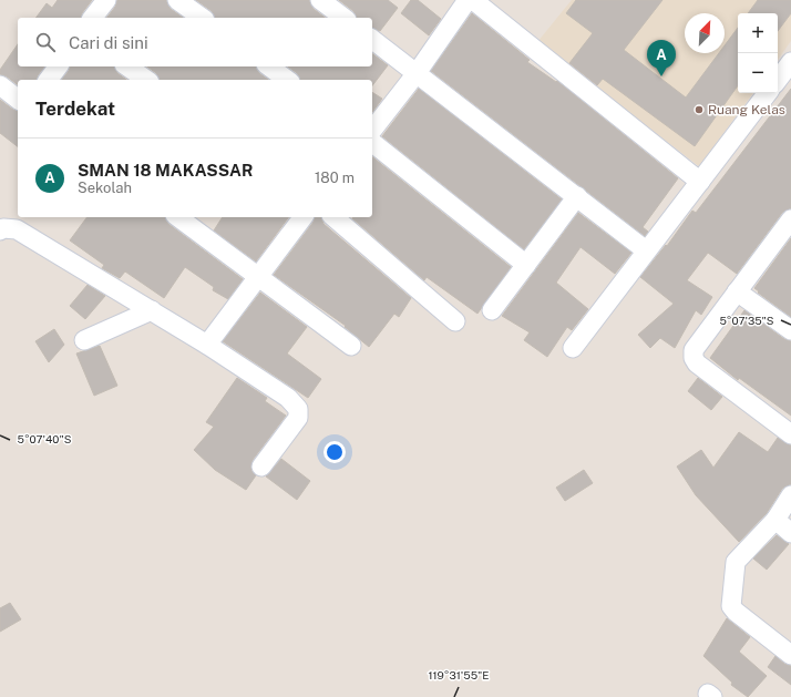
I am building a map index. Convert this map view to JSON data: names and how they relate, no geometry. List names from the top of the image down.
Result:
{
  "places": ["Ruang Kelas"],
  "north": "top right",
  "page": {
    "map_buttons": ["+", "−"],
    "search": "Cari di sini",
    "pins": "A",
    "heading": "Terdekat",
    "list": [
      {
        "mark": "A",
        "name": "SMAN 18 MAKASSAR",
        "note": "Sekolah",
        "value": "180 m"
      }
    ]
  },
  "coordinates": ["5°07'35\"S", "5°07'40\"S", "119°31'55\"E"]
}
